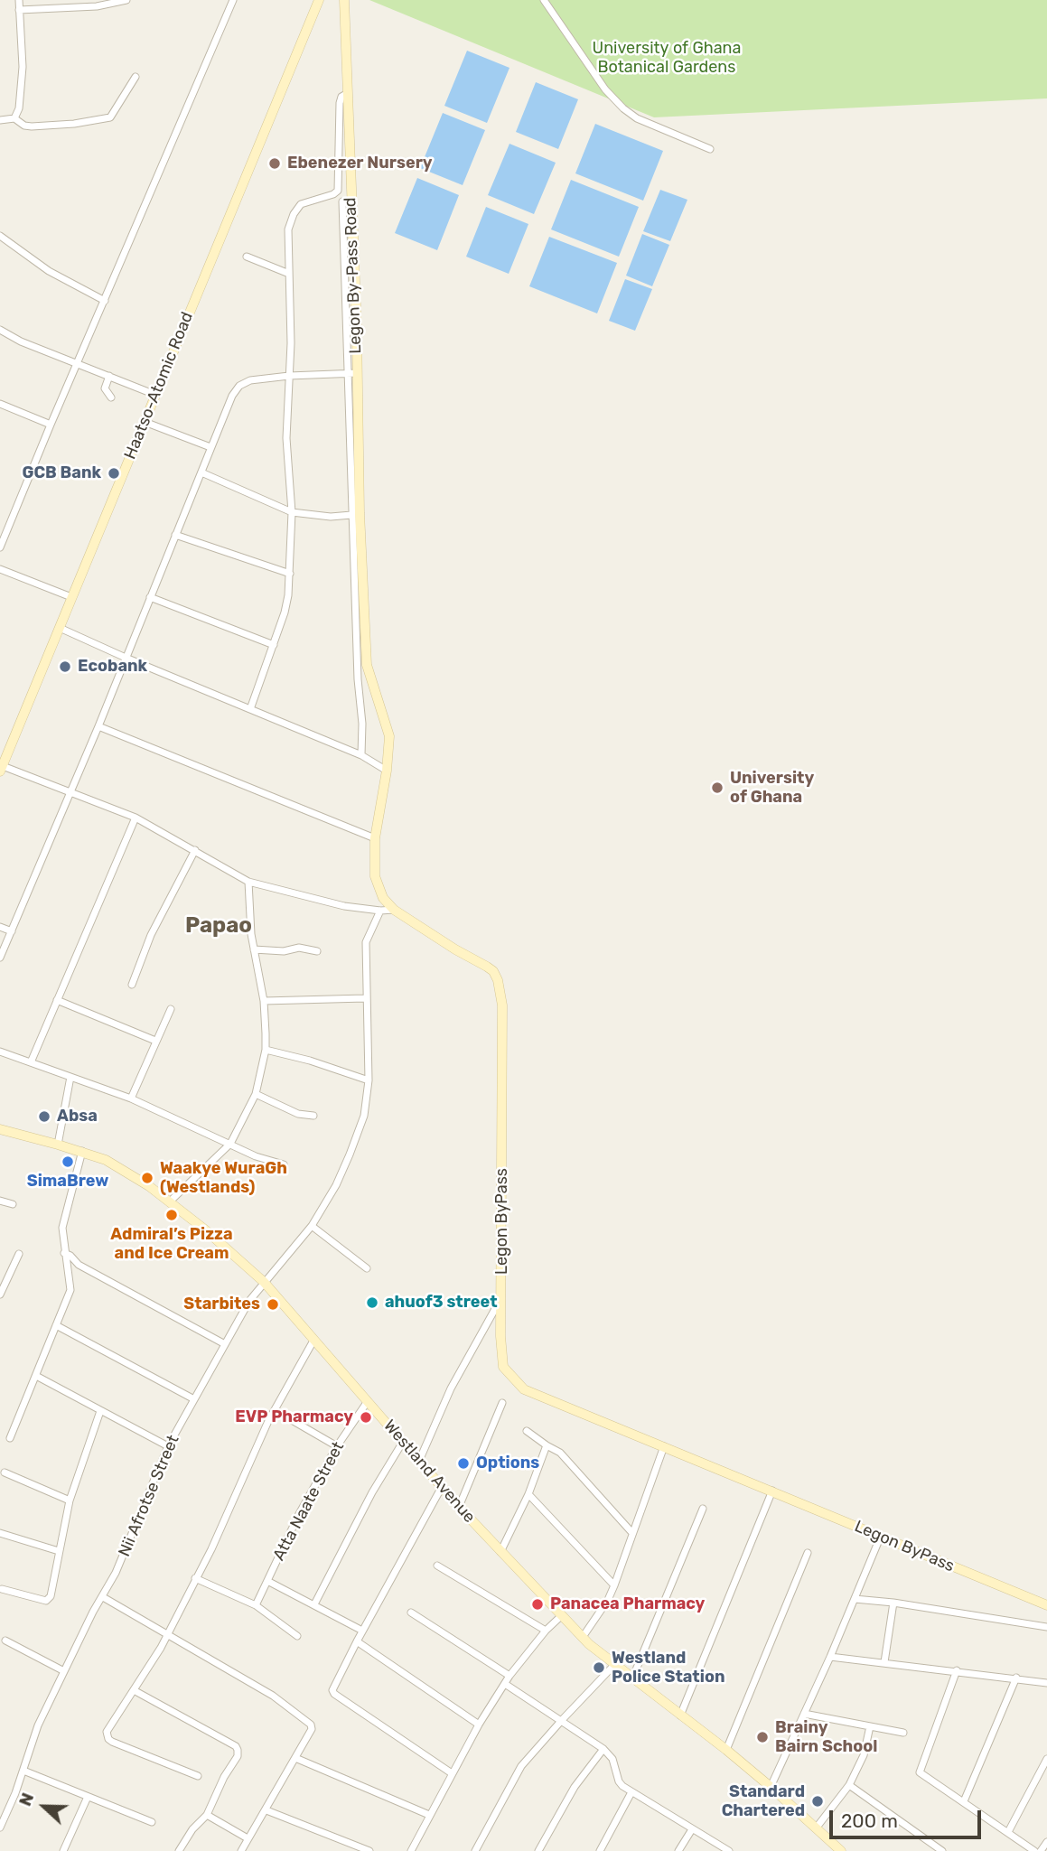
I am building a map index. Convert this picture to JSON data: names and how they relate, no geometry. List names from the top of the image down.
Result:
{
  "streets": {
    "street": [
      "Legon By-Pass Road",
      "Haatso-Atomic Road",
      "Legon ByPass",
      "Westland Avenue",
      "Nii Afrotse Street",
      "Atta Naate Street"
    ]
  },
  "crossings": [
    ["Legon By-Pass Road", "Legon ByPass"],
    ["Westland Avenue", "Nii Afrotse Street"],
    ["Westland Avenue", "Atta Naate Street"]
  ],
  "districts": ["Papao"],
  "parks": ["University of Ghana Botanical Gardens"],
  "places": [
    "Ebenezer Nursery",
    "GCB Bank",
    "Ecobank",
    "University of Ghana",
    "Absa",
    "SimaBrew",
    "Waakye WuraGh (Westlands)",
    "Admiral’s Pizza and Ice Cream",
    "ahuof3 street",
    "Starbites",
    "EVP Pharmacy",
    "Options",
    "Panacea Pharmacy",
    "Westland Police Station",
    "Brainy Bairn School",
    "Standard Chartered"
  ],
  "scale_bar": "200 m",
  "north": "left"
}
